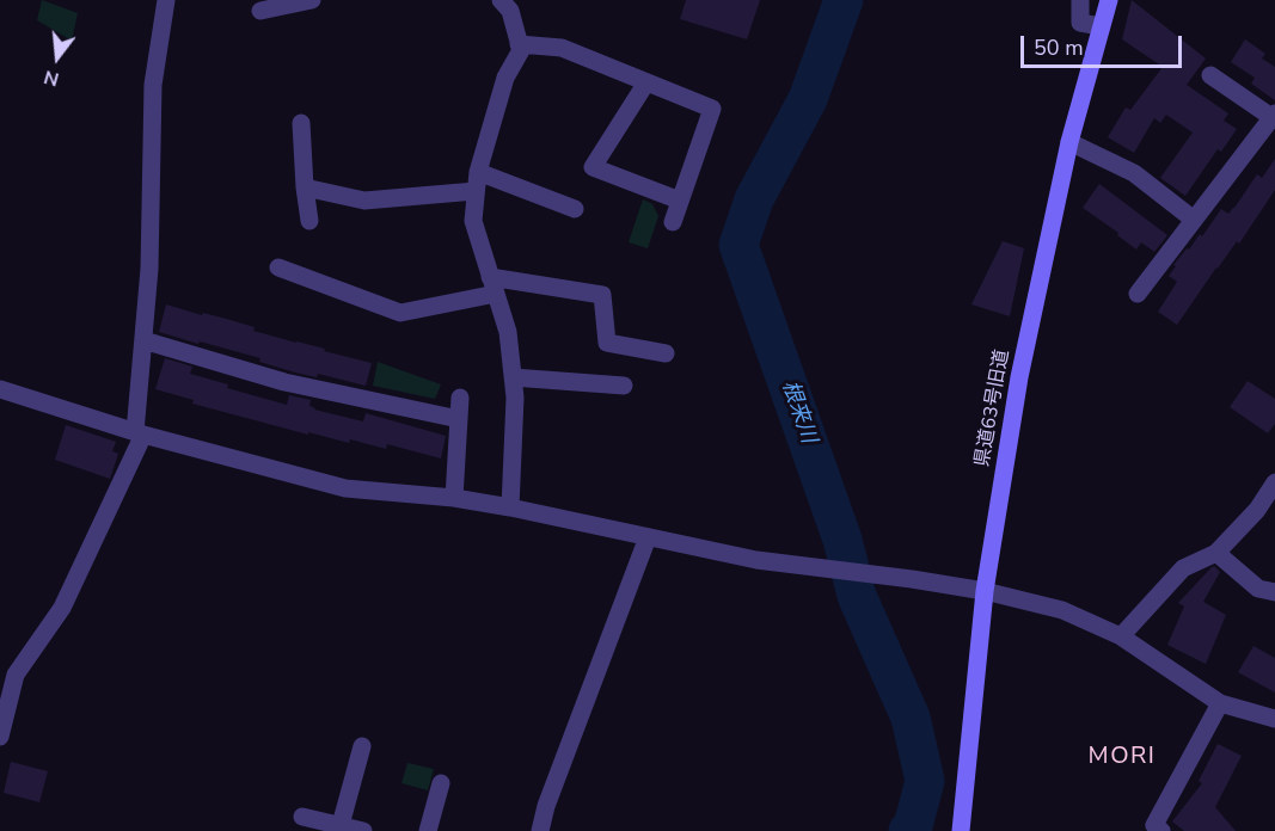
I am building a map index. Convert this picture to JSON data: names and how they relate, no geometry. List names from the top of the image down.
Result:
{
  "streets": {
    "street": ["県道63号旧道"]
  },
  "districts": ["MORI"],
  "water": ["根来川"],
  "scale_bar": "50 m",
  "north": "bottom"
}
